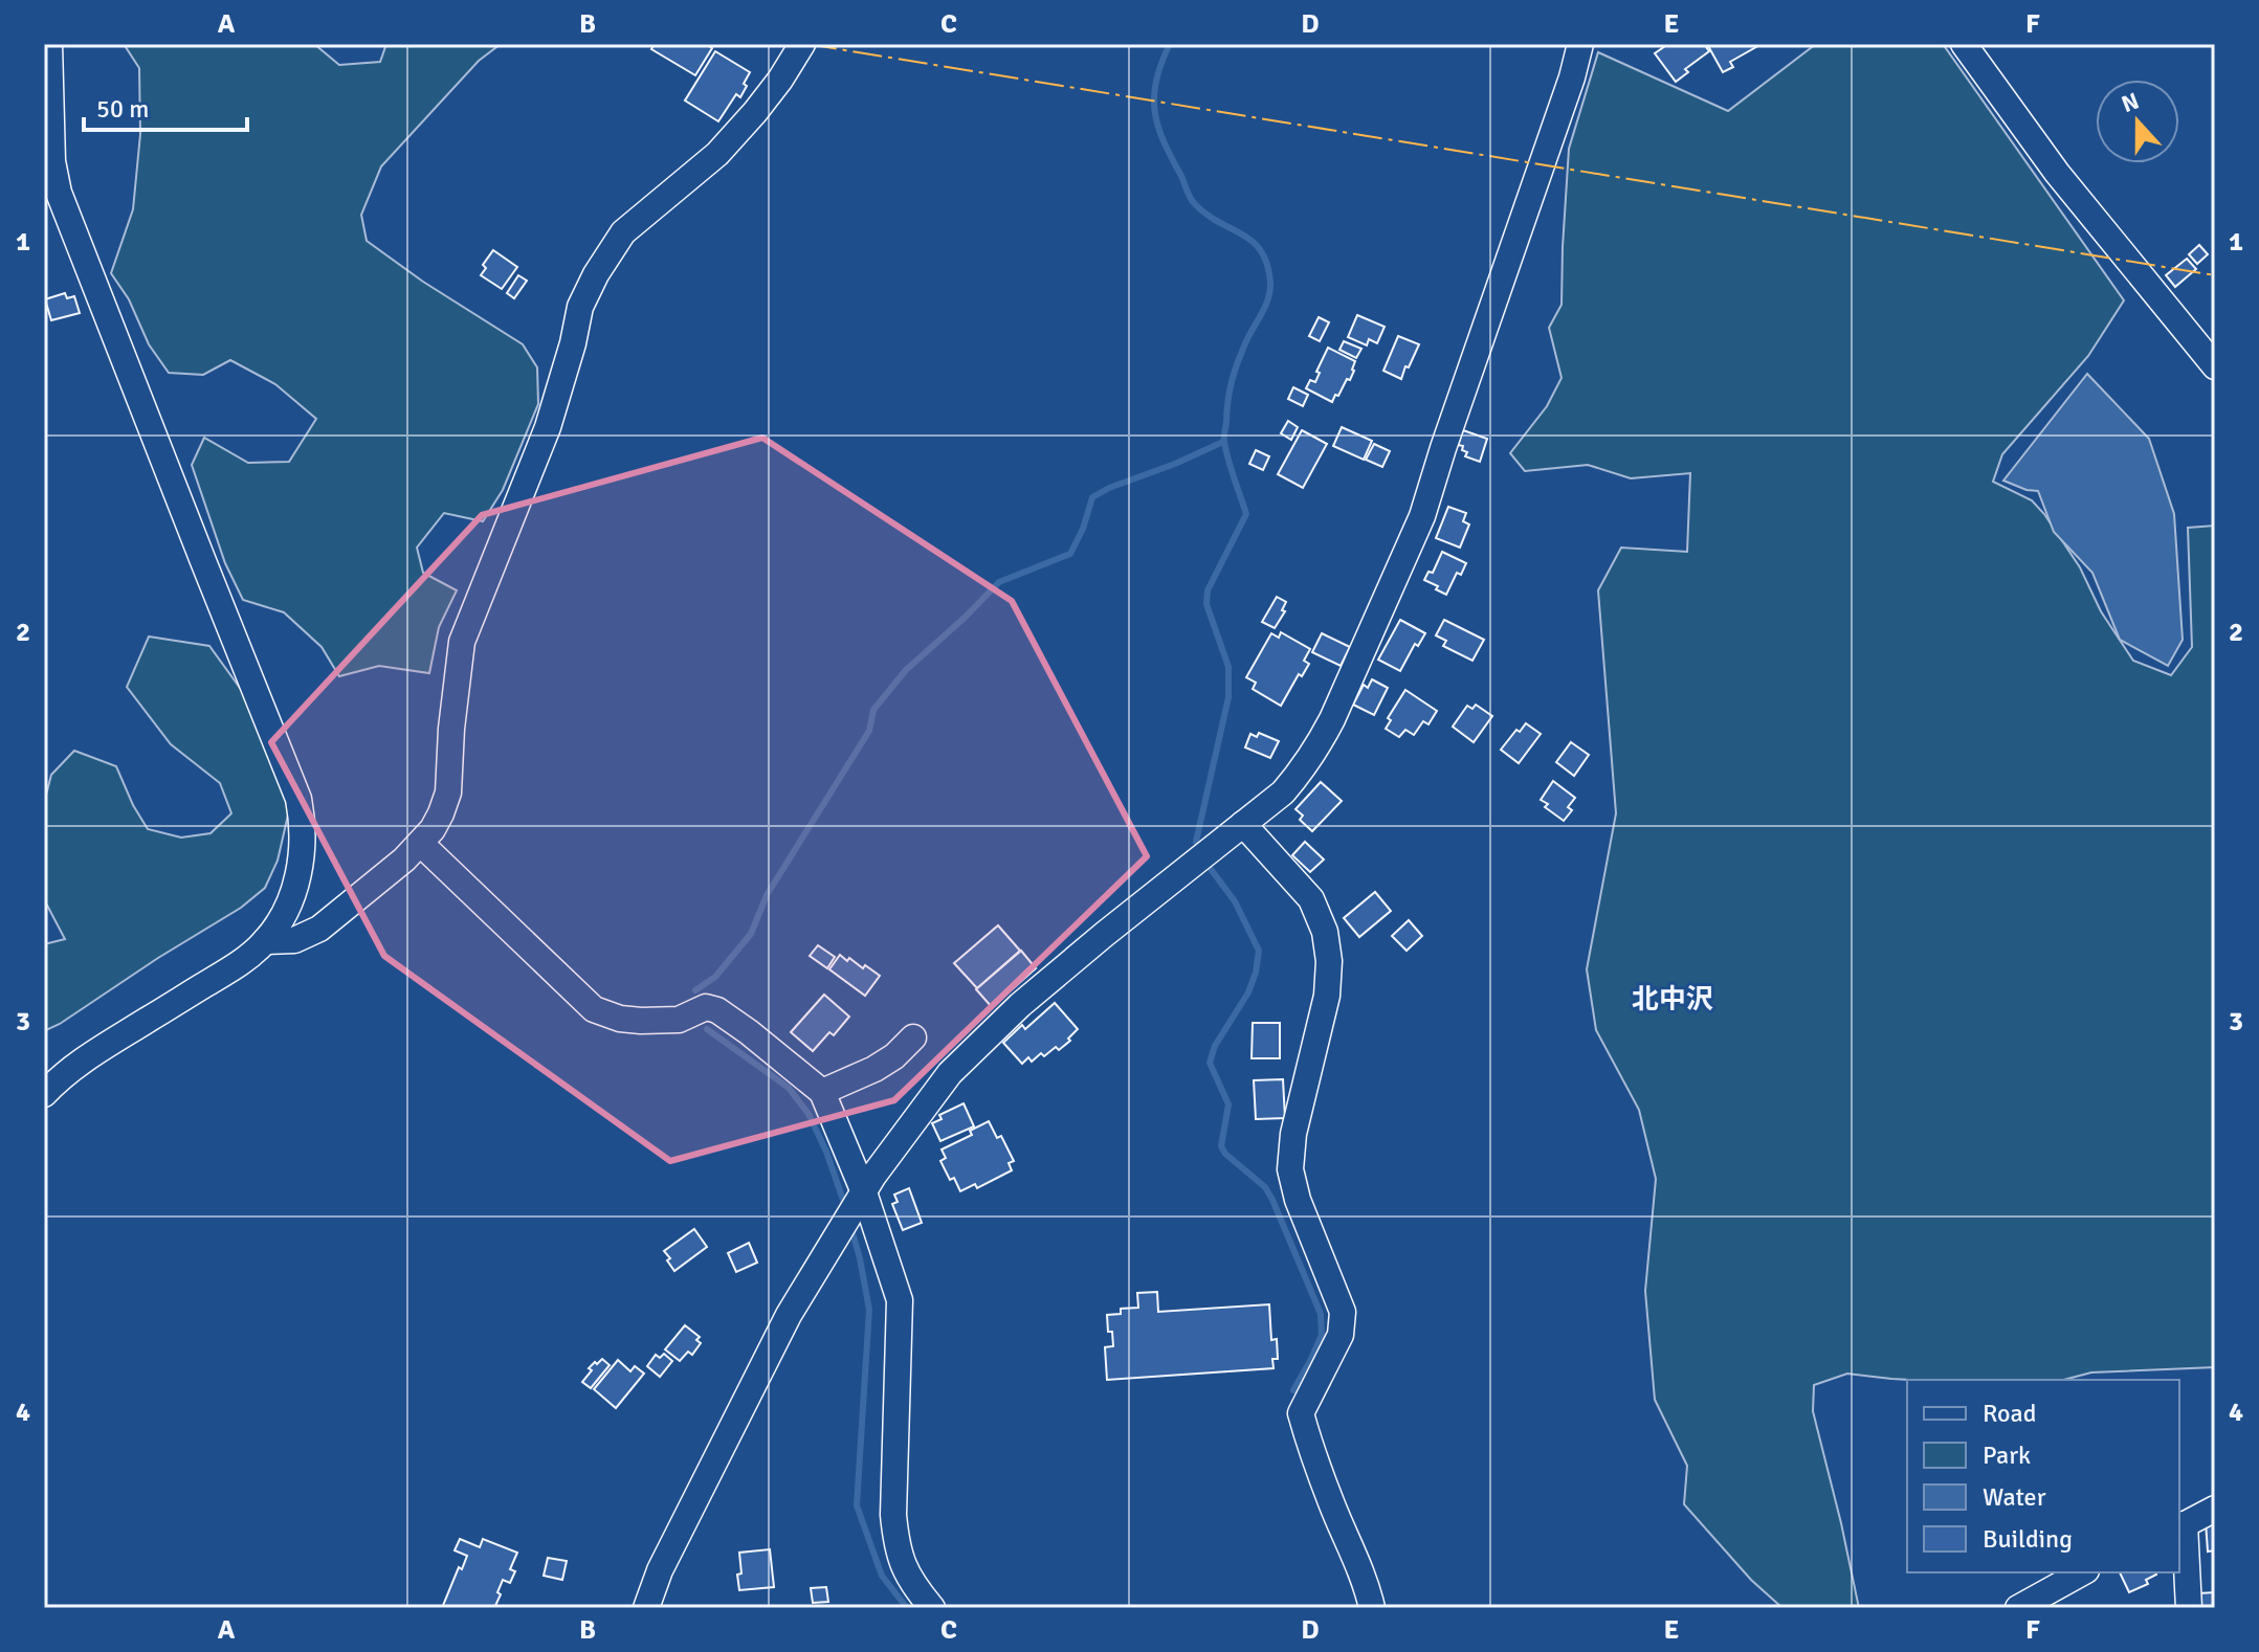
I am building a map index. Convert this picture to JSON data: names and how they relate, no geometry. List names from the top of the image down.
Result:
{
  "districts": ["北中沢"],
  "legend": [
    "Road",
    "Park",
    "Water",
    "Building"
  ],
  "scale_bar": "50 m",
  "north": "top",
  "grid": {
    "columns": [
      "A",
      "B",
      "C",
      "D",
      "E",
      "F"
    ],
    "rows": [
      "1",
      "2",
      "3",
      "4"
    ]
  }
}
